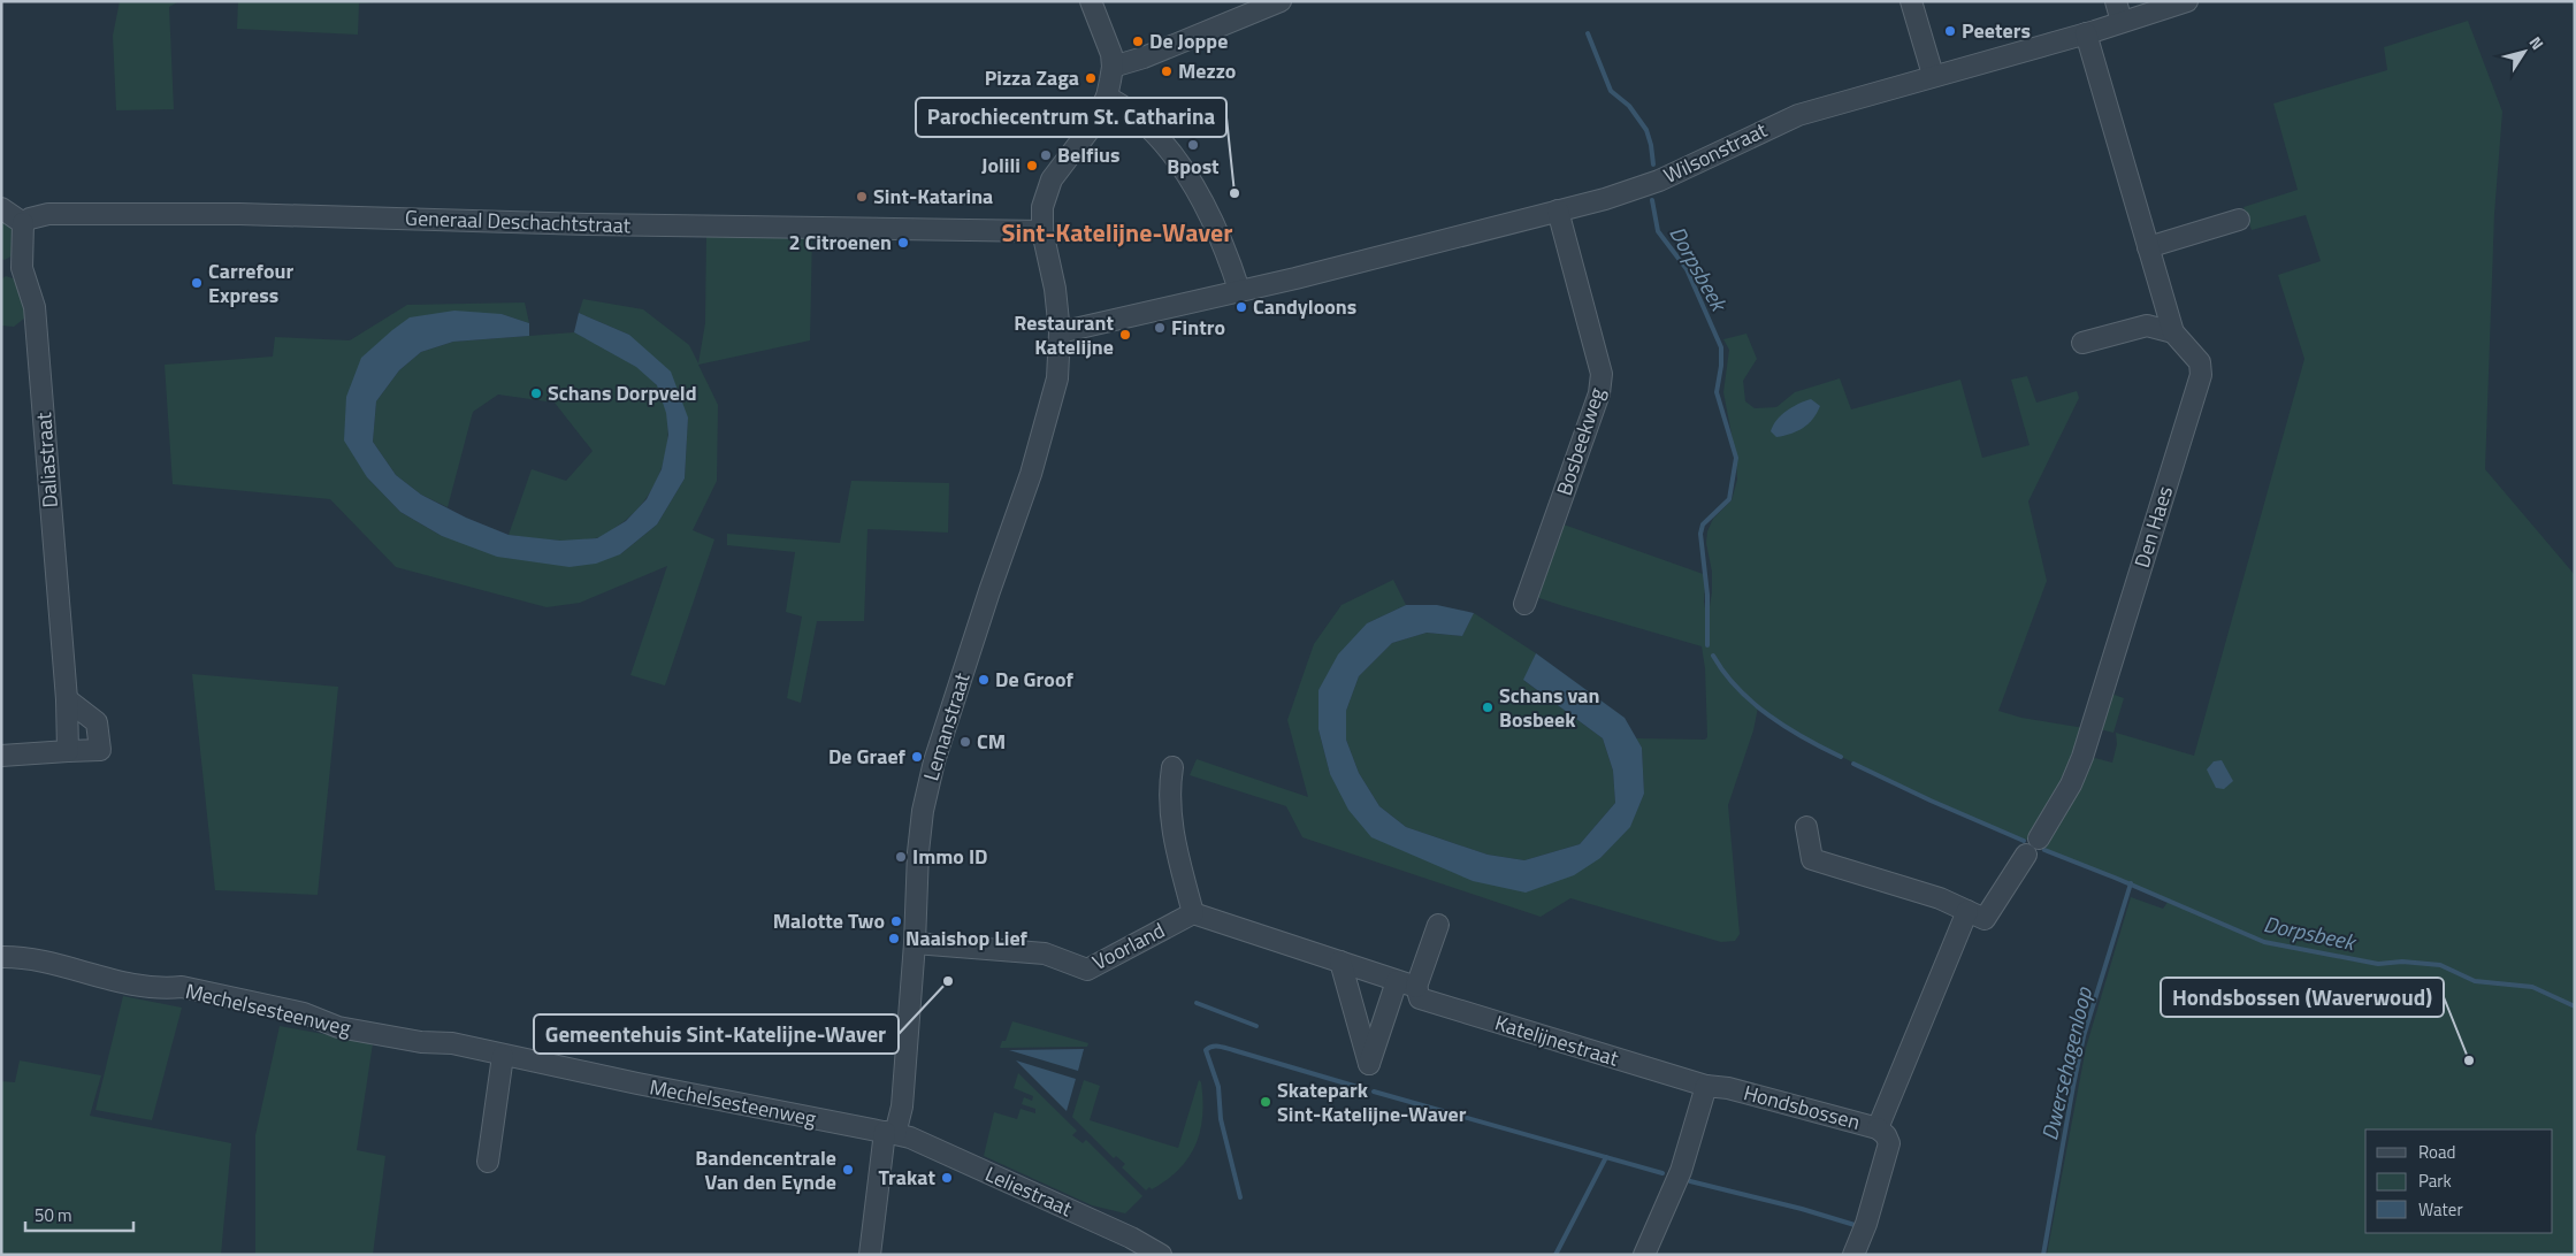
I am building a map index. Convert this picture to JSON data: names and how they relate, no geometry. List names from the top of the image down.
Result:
{
  "streets": {
    "street": [
      "Wilsonstraat",
      "Generaal Deschachtstraat",
      "Bosbeekweg",
      "Daliastraat",
      "Den Haes",
      "Lemanstraat",
      "Voorland",
      "Mechelsesteenweg",
      "Katelijnestraat",
      "Hondsbossen",
      "Leliestraat"
    ]
  },
  "crossings": [
    ["Wilsonstraat", "Bosbeekweg"],
    ["Wilsonstraat", "Den Haes"],
    ["Wilsonstraat", "Lemanstraat"],
    ["Generaal Deschachtstraat", "Daliastraat"],
    ["Generaal Deschachtstraat", "Lemanstraat"],
    ["Den Haes", "Hondsbossen"],
    ["Lemanstraat", "Voorland"],
    ["Lemanstraat", "Mechelsesteenweg"],
    ["Lemanstraat", "Leliestraat"],
    ["Voorland", "Katelijnestraat"],
    ["Mechelsesteenweg", "Leliestraat"],
    ["Katelijnestraat", "Hondsbossen"]
  ],
  "districts": ["Sint-Katelijne-Waver"],
  "water": ["Dorpsbeek", "Dwersehagenloop"],
  "places": [
    "Peeters",
    "De Joppe",
    "Mezzo",
    "Pizza Zaga",
    "Bpost",
    "Belfius",
    "Jolili",
    "Parochiecentrum St. Catharina",
    "Sint-Katarina",
    "2 Citroenen",
    "Carrefour Express",
    "Candyloons",
    "Fintro",
    "Restaurant Katelijne",
    "Schans Dorpveld",
    "De Groof",
    "Schans van Bosbeek",
    "CM",
    "De Graef",
    "Immo ID",
    "Malotte Two",
    "Naaishop Lief",
    "Gemeentehuis Sint-Katelijne-Waver",
    "Hondsbossen (Waverwoud)",
    "Skatepark Sint-Katelijne-Waver",
    "Bandencentrale Van den Eynde",
    "Trakat"
  ],
  "legend": ["Road", "Park", "Water"],
  "scale_bar": "50 m",
  "north": "top right"
}
